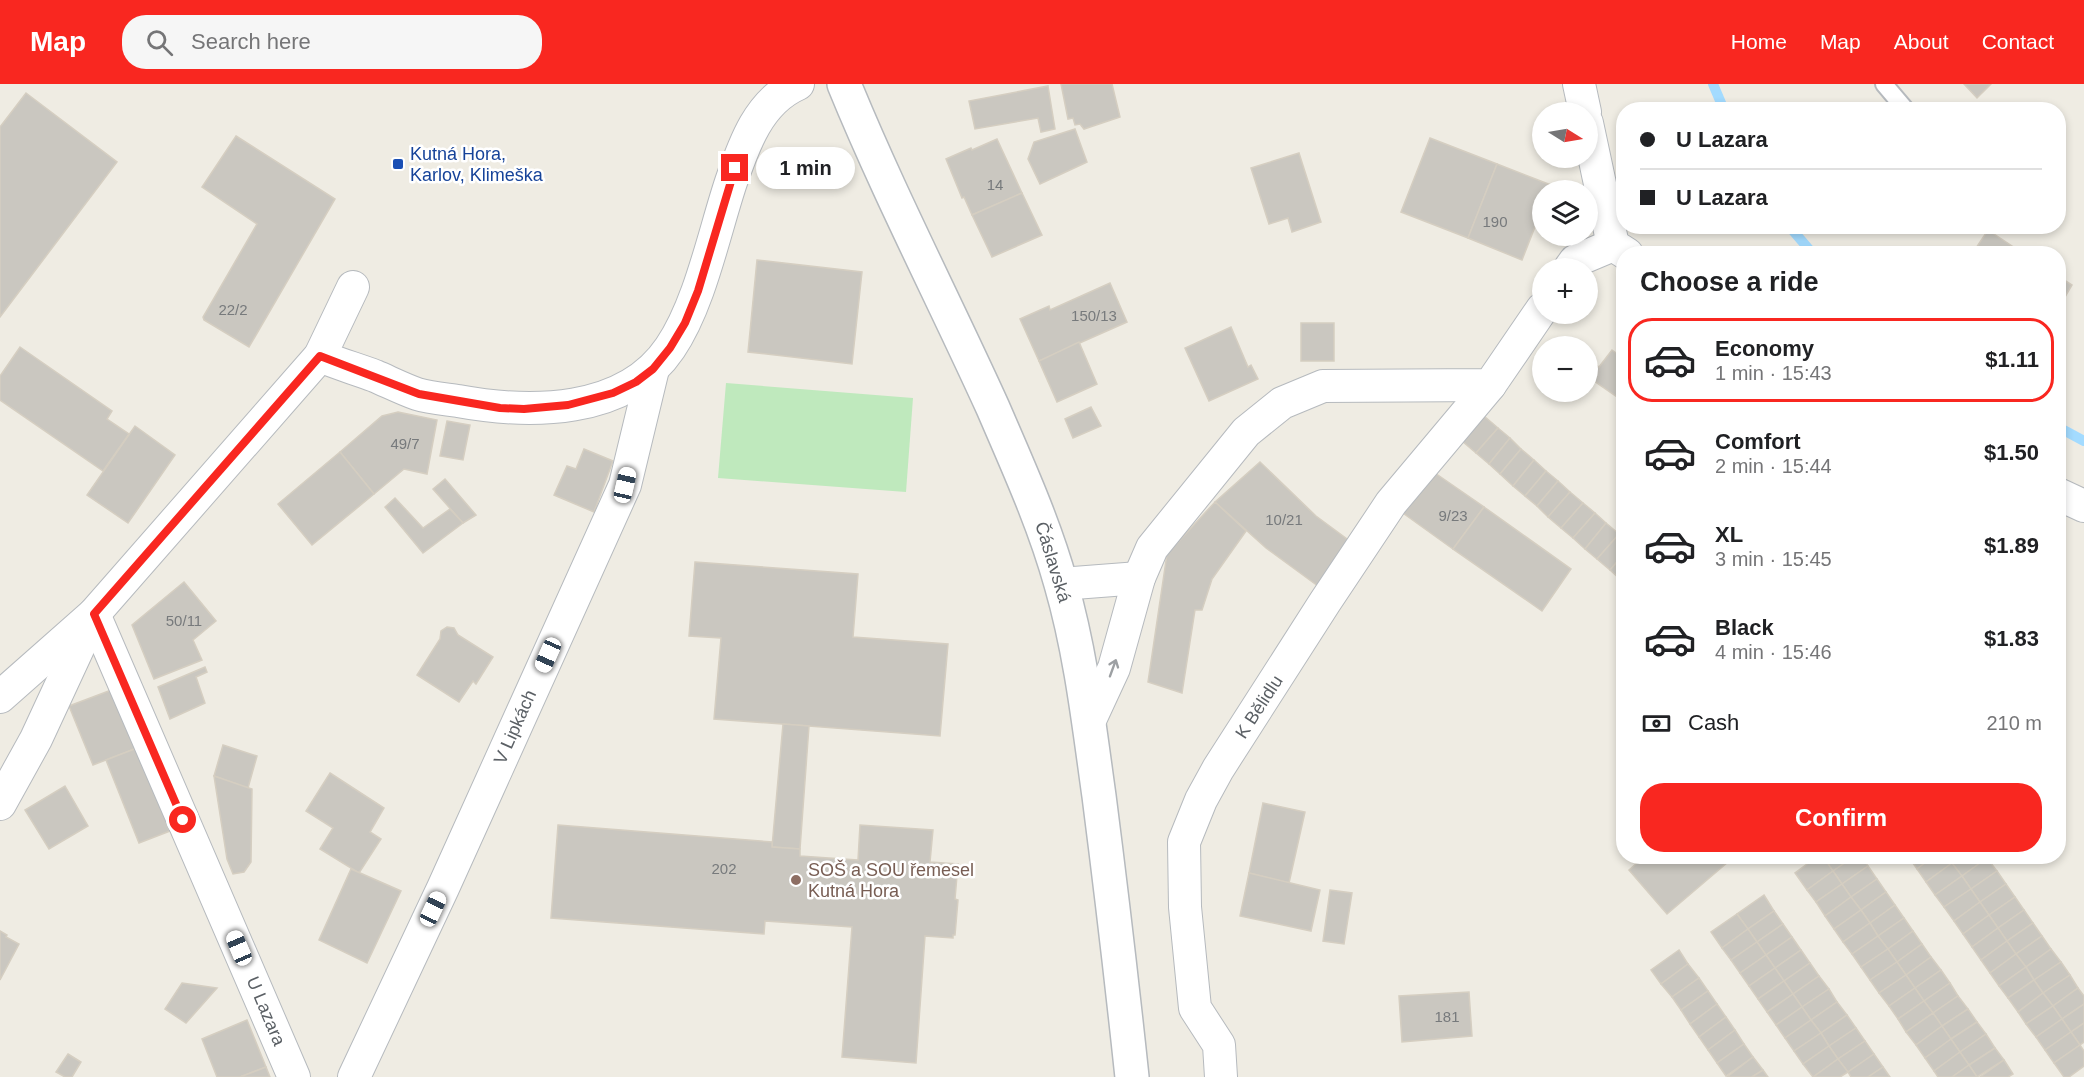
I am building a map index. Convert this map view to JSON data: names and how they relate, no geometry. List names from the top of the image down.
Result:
{
  "streets": {
    "street": [
      "Čáslavská",
      "K Bělidlu",
      "V Lipkách",
      "U Lazara"
    ]
  },
  "places": {
    "transit": ["Kutná Hora, Karlov, Klimeška"],
    "other": ["SOŠ a SOU řemesel Kutná Hora"]
  },
  "house_numbers": [
    "14",
    "190",
    "22/2",
    "150/13",
    "49/7",
    "9/23",
    "10/21",
    "50/11",
    "202",
    "181"
  ],
  "north": "right",
  "page": {
    "header": "Map",
    "search": "Search here",
    "nav": [
      "Home",
      "Map",
      "About",
      "Contact"
    ],
    "map_buttons": ["+", "−"],
    "banner": ["U Lazara", "U Lazara"],
    "bubble": "1 min",
    "heading": "Choose a ride",
    "list": [
      {
        "name": "Economy",
        "note": "1 min · 15:43",
        "value": "$1.11"
      },
      {
        "name": "Comfort",
        "note": "2 min · 15:44",
        "value": "$1.50"
      },
      {
        "name": "XL",
        "note": "3 min · 15:45",
        "value": "$1.89"
      },
      {
        "name": "Black",
        "note": "4 min · 15:46",
        "value": "$1.83"
      }
    ],
    "pay": ["Cash", "210 m"],
    "buttons": "Confirm"
  }
}
